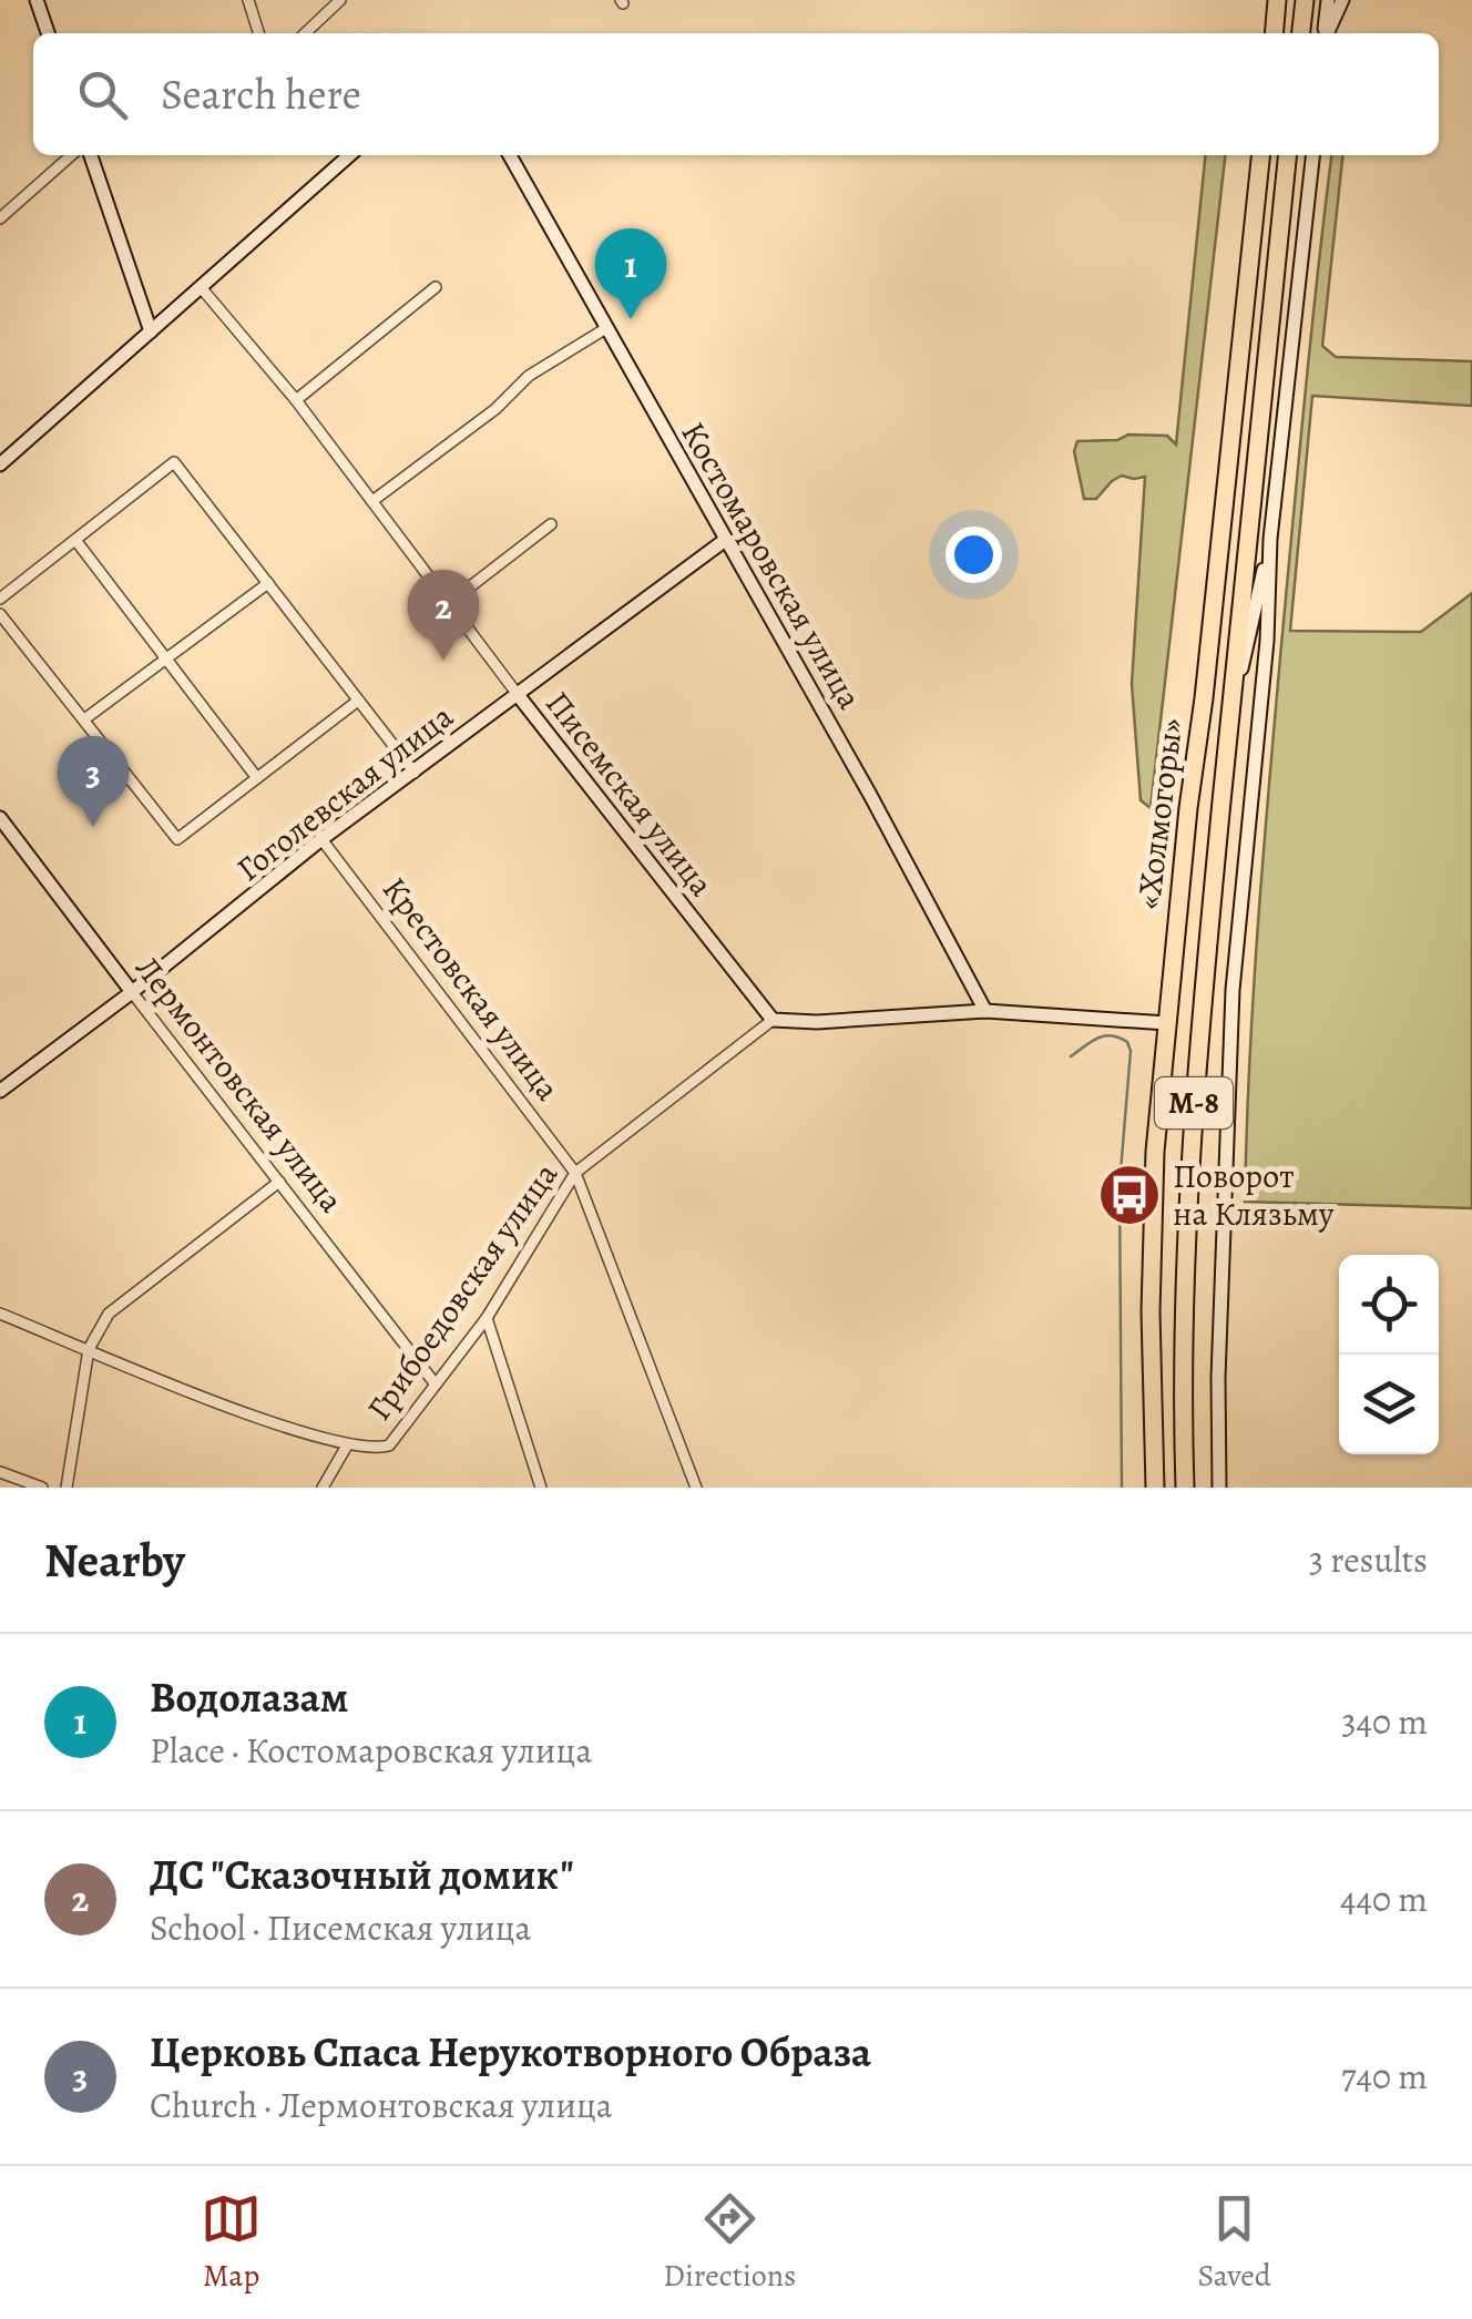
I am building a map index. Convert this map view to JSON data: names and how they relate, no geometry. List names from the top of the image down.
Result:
{
  "streets": {
    "highway": ["«Холмогоры»", "М-8"],
    "street": [
      "Костомаровская улица",
      "Гоголевская улица",
      "Писемская улица",
      "Крестовская улица",
      "Лермонтовская улица",
      "Грибоедовская улица"
    ]
  },
  "crossings": [
    ["Костомаровская улица", "Гоголевская улица"],
    ["Гоголевская улица", "Писемская улица"],
    ["Гоголевская улица", "Крестовская улица"],
    ["Гоголевская улица", "Лермонтовская улица"],
    ["Писемская улица", "Грибоедовская улица"],
    ["Крестовская улица", "Грибоедовская улица"],
    ["Лермонтовская улица", "Грибоедовская улица"]
  ],
  "places": {
    "bus stop": ["Поворот на Клязьму"]
  },
  "page": {
    "search": "Search here",
    "pins": ["1", "2", "3"],
    "heading": ["Nearby", "3 results"],
    "list": [
      {
        "mark": "1",
        "name": "Водолазам",
        "note": "Place · Костомаровская улица",
        "value": "340 m"
      },
      {
        "mark": "2",
        "name": "ДС \"Сказочный домик\"",
        "note": "School · Писемская улица",
        "value": "440 m"
      },
      {
        "mark": "3",
        "name": "Церковь Спаса Нерукотворного Образа",
        "note": "Church · Лермонтовская улица",
        "value": "740 m"
      }
    ],
    "nav": ["Map", "Directions", "Saved"]
  }
}
